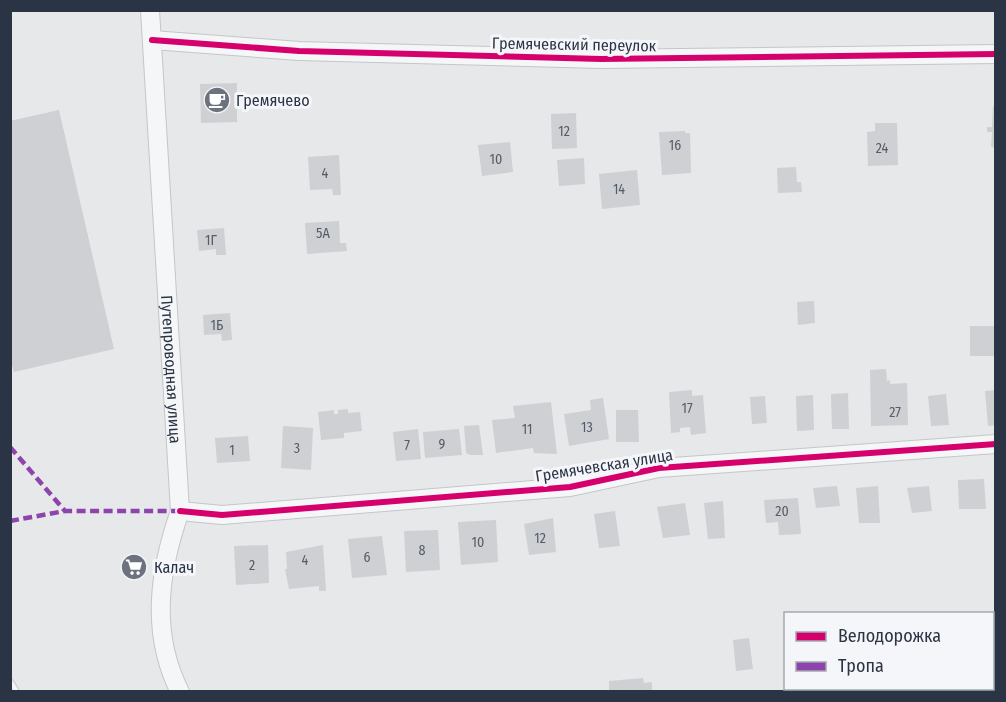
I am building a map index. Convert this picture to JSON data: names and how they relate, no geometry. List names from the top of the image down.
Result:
{
  "streets": {
    "street": ["Гремячевский переулок", "Путепроводная улица", "Гремячевская улица"]
  },
  "crossings": [
    ["Гремячевский переулок", "Путепроводная улица"],
    ["Путепроводная улица", "Гремячевская улица"]
  ],
  "places": {
    "cafe": ["Гремячево"],
    "supermarket": ["Калач"]
  },
  "house_numbers": [
    "12",
    "16",
    "24",
    "10",
    "4",
    "14",
    "5А",
    "1Г",
    "1Б",
    "17",
    "27",
    "13",
    "11",
    "9",
    "7",
    "3",
    "1",
    "20",
    "12",
    "10",
    "8",
    "6",
    "4",
    "2"
  ],
  "legend": ["Велодорожка", "Тропа"]
}
